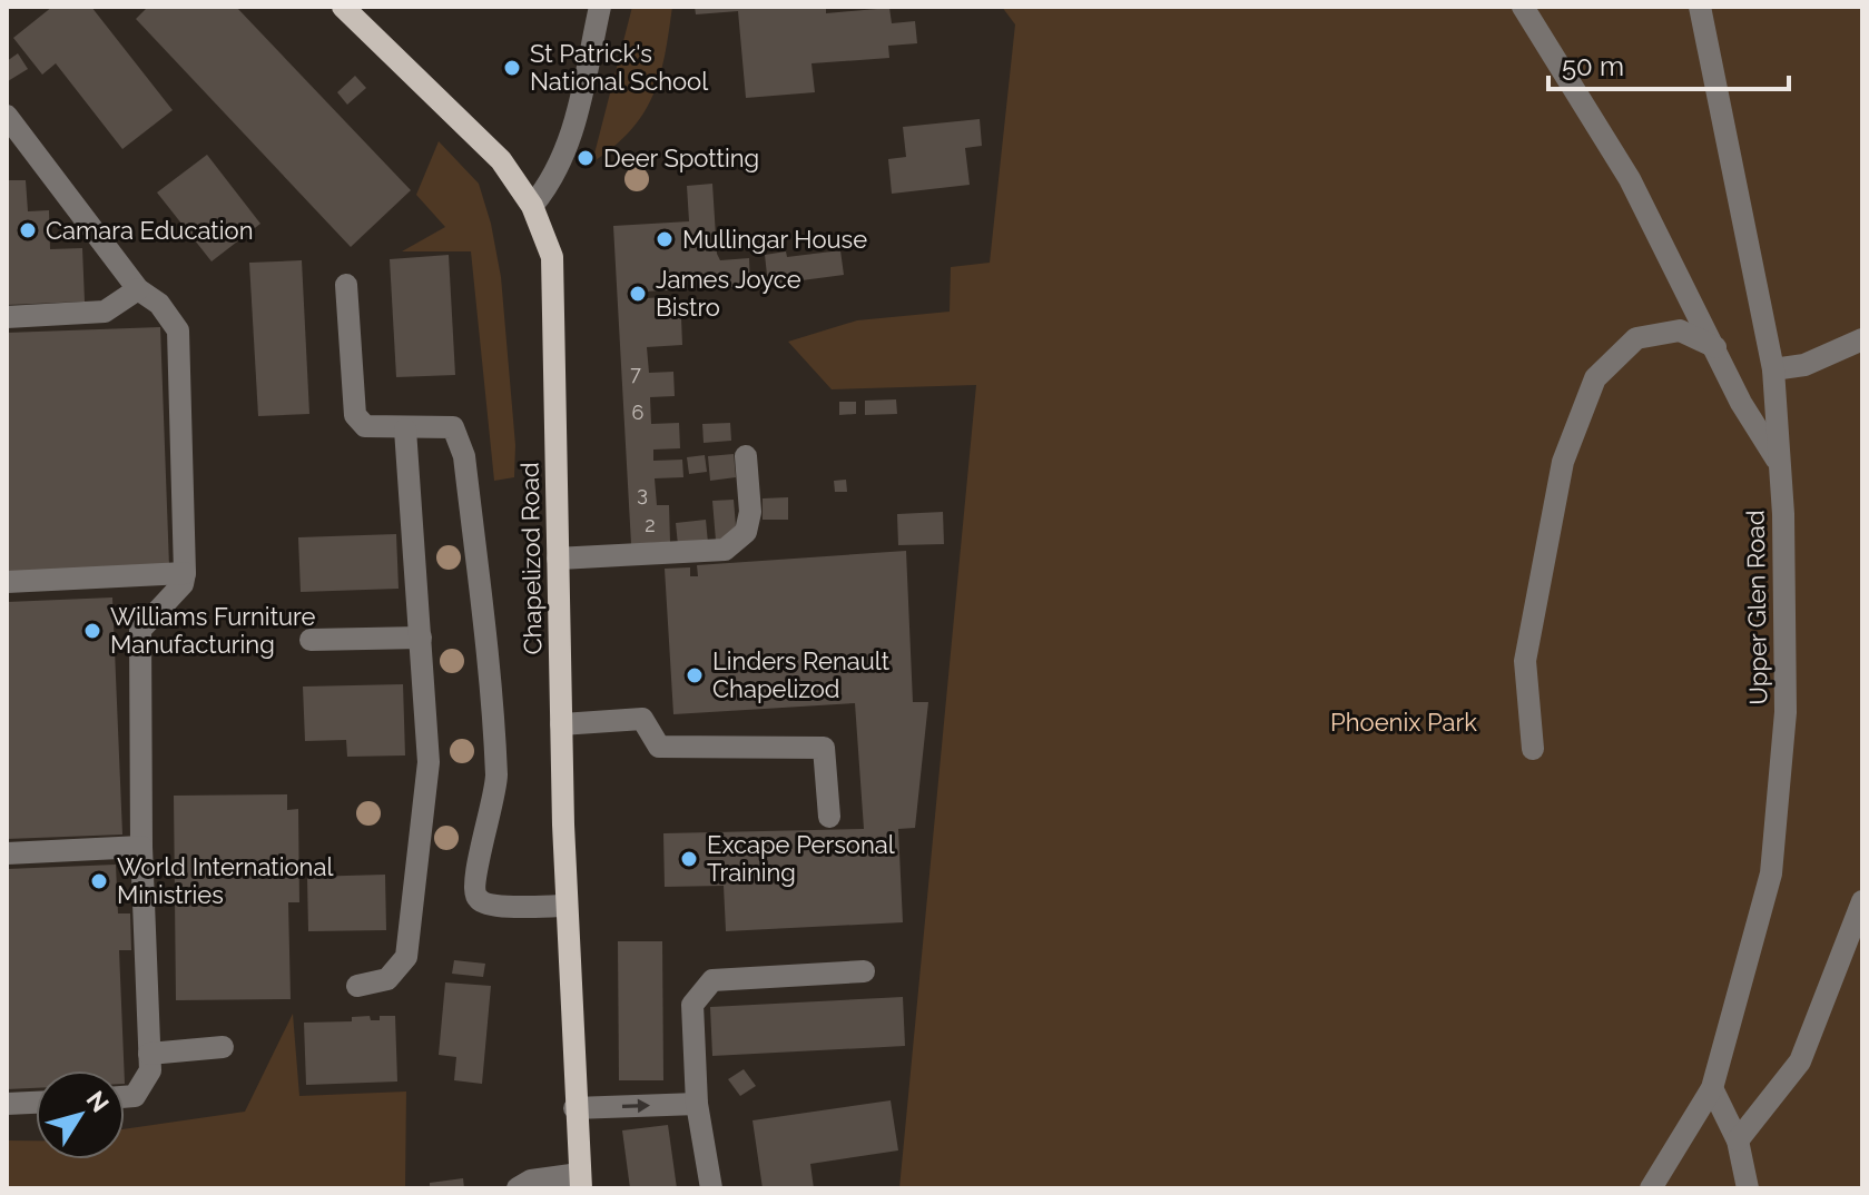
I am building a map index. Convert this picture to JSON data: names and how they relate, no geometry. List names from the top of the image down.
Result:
{
  "streets": {
    "main road": ["Chapelizod Road"],
    "street": ["Upper Glen Road"]
  },
  "parks": ["Phoenix Park"],
  "places": [
    "St Patrick's National School",
    "Deer Spotting",
    "Camara Education",
    "Mullingar House",
    "James Joyce Bistro",
    "Williams Furniture Manufacturing",
    "Linders Renault Chapelizod",
    "Excape Personal Training",
    "World International Ministries"
  ],
  "house_numbers": [
    "7",
    "6",
    "3",
    "2"
  ],
  "scale_bar": "50 m",
  "north": "top right"
}
